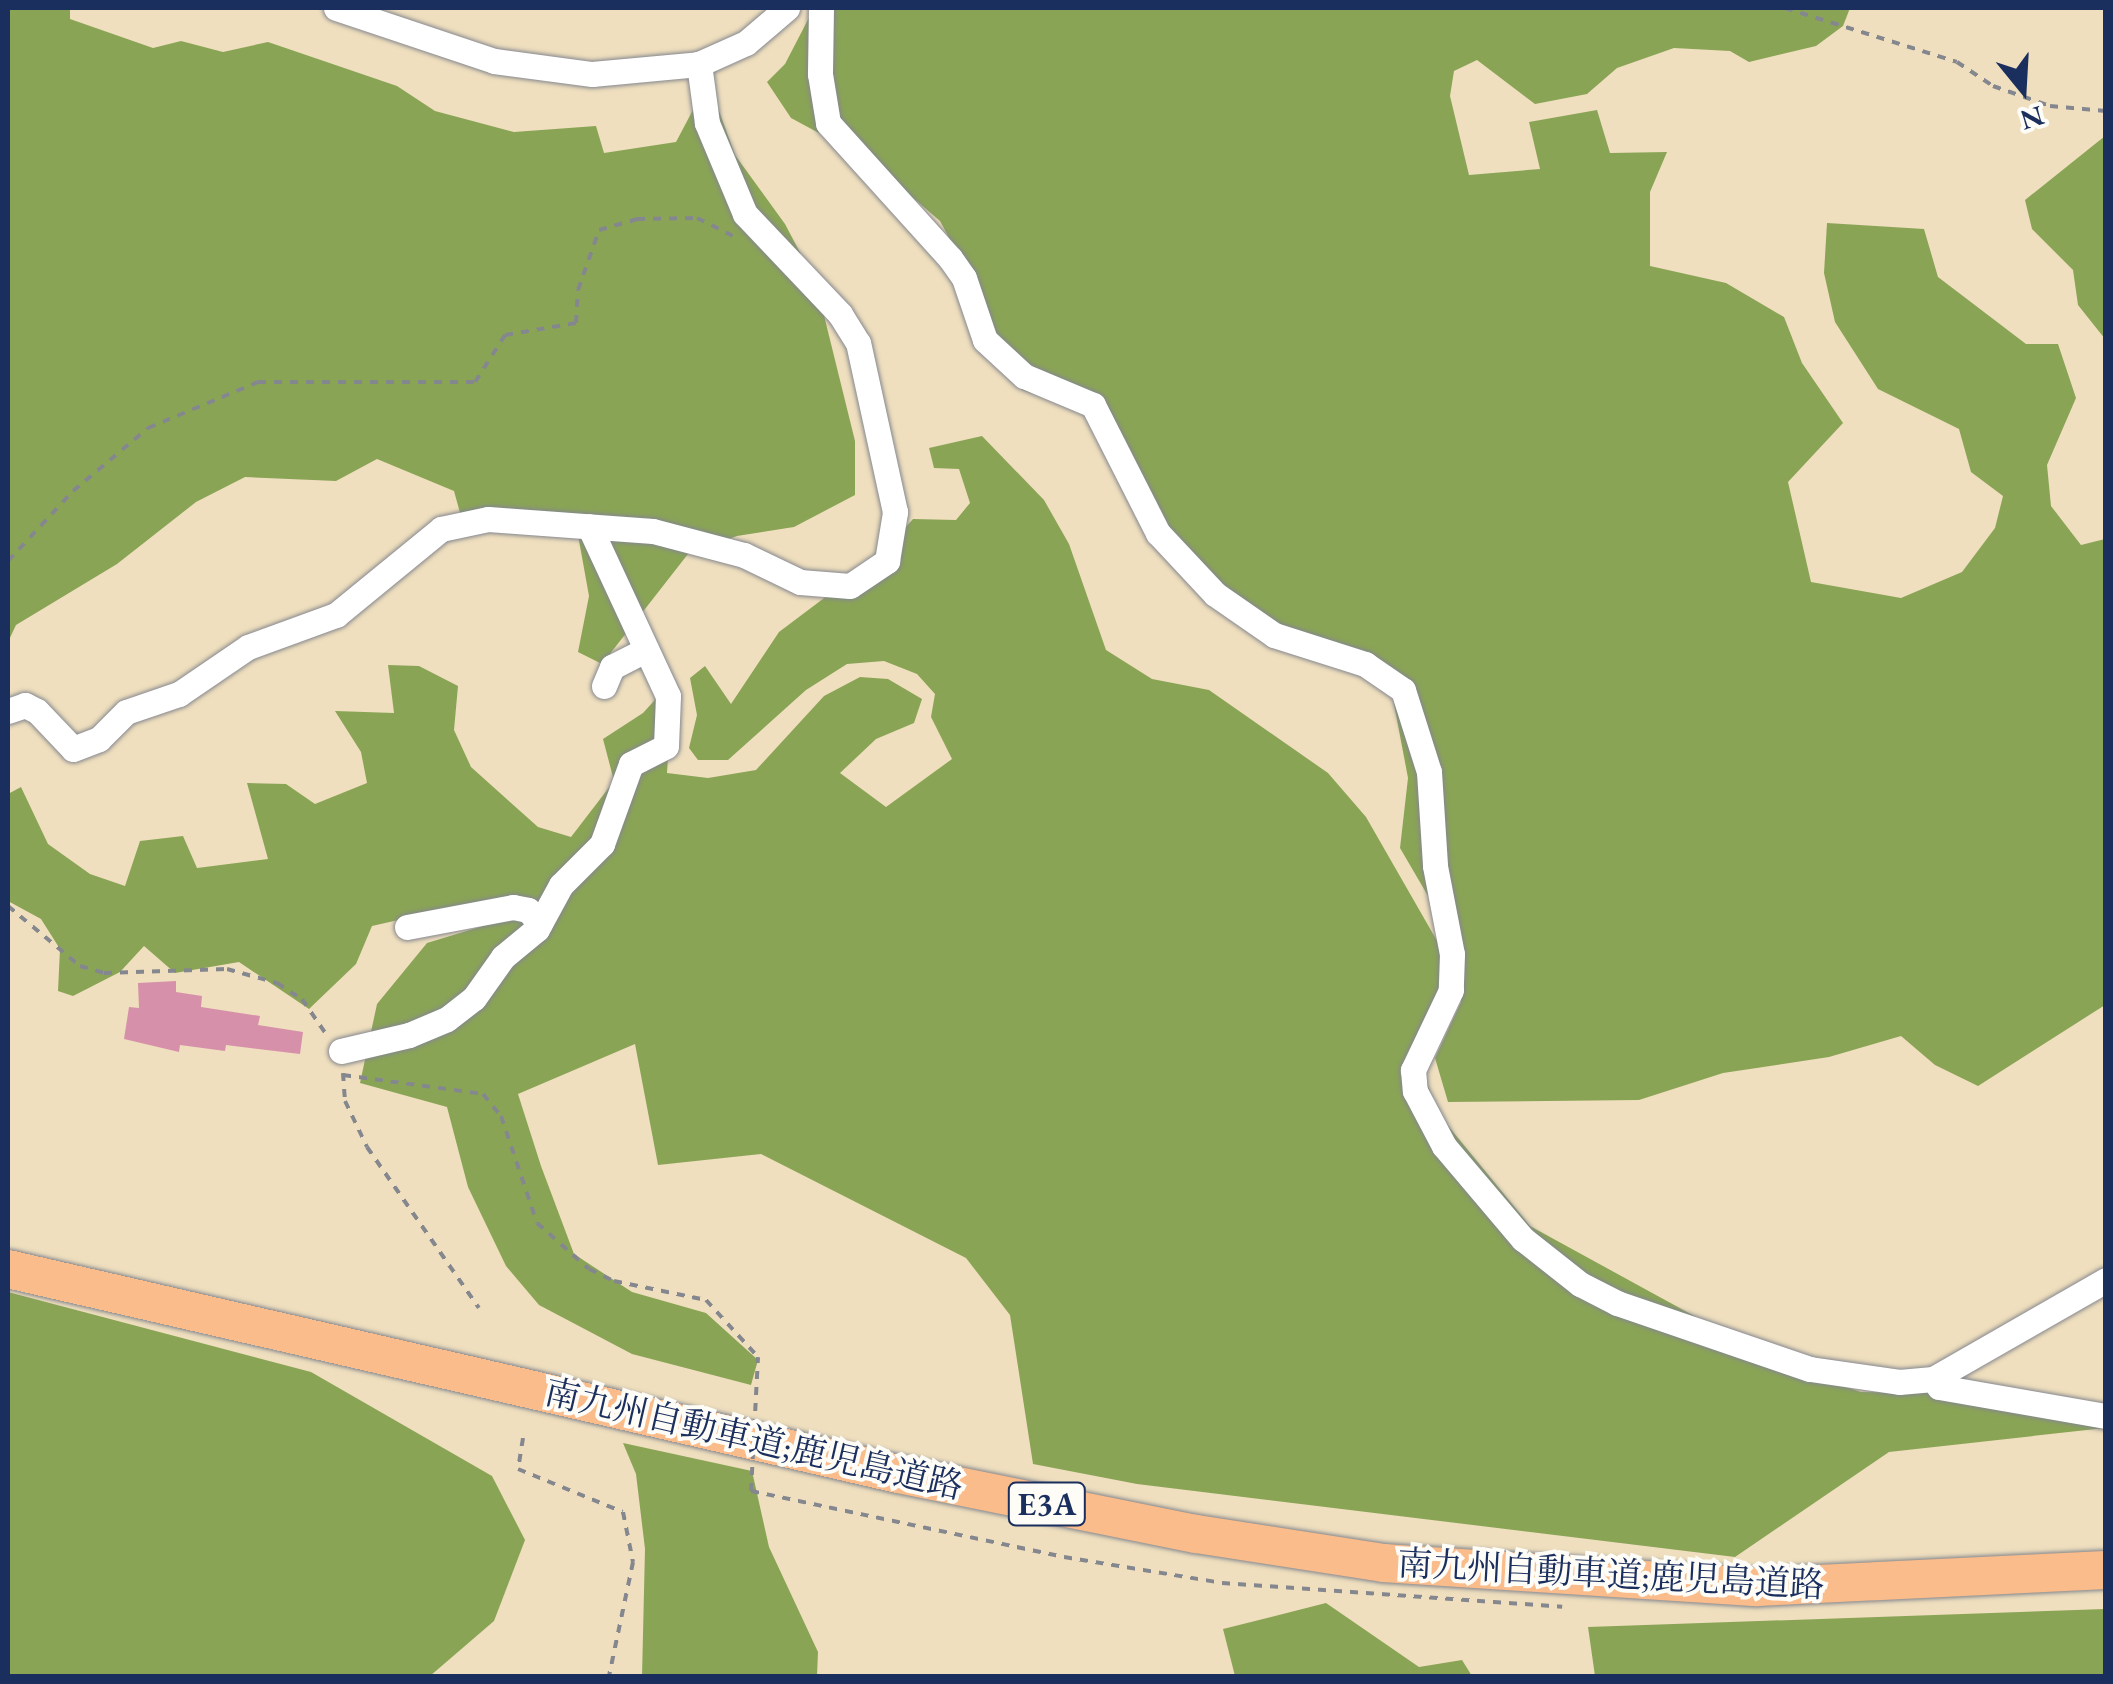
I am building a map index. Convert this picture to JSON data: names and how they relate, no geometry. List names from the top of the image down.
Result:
{
  "streets": {
    "highway": ["南九州自動車道;鹿児島道路", "E3A"]
  },
  "north": "bottom"
}
